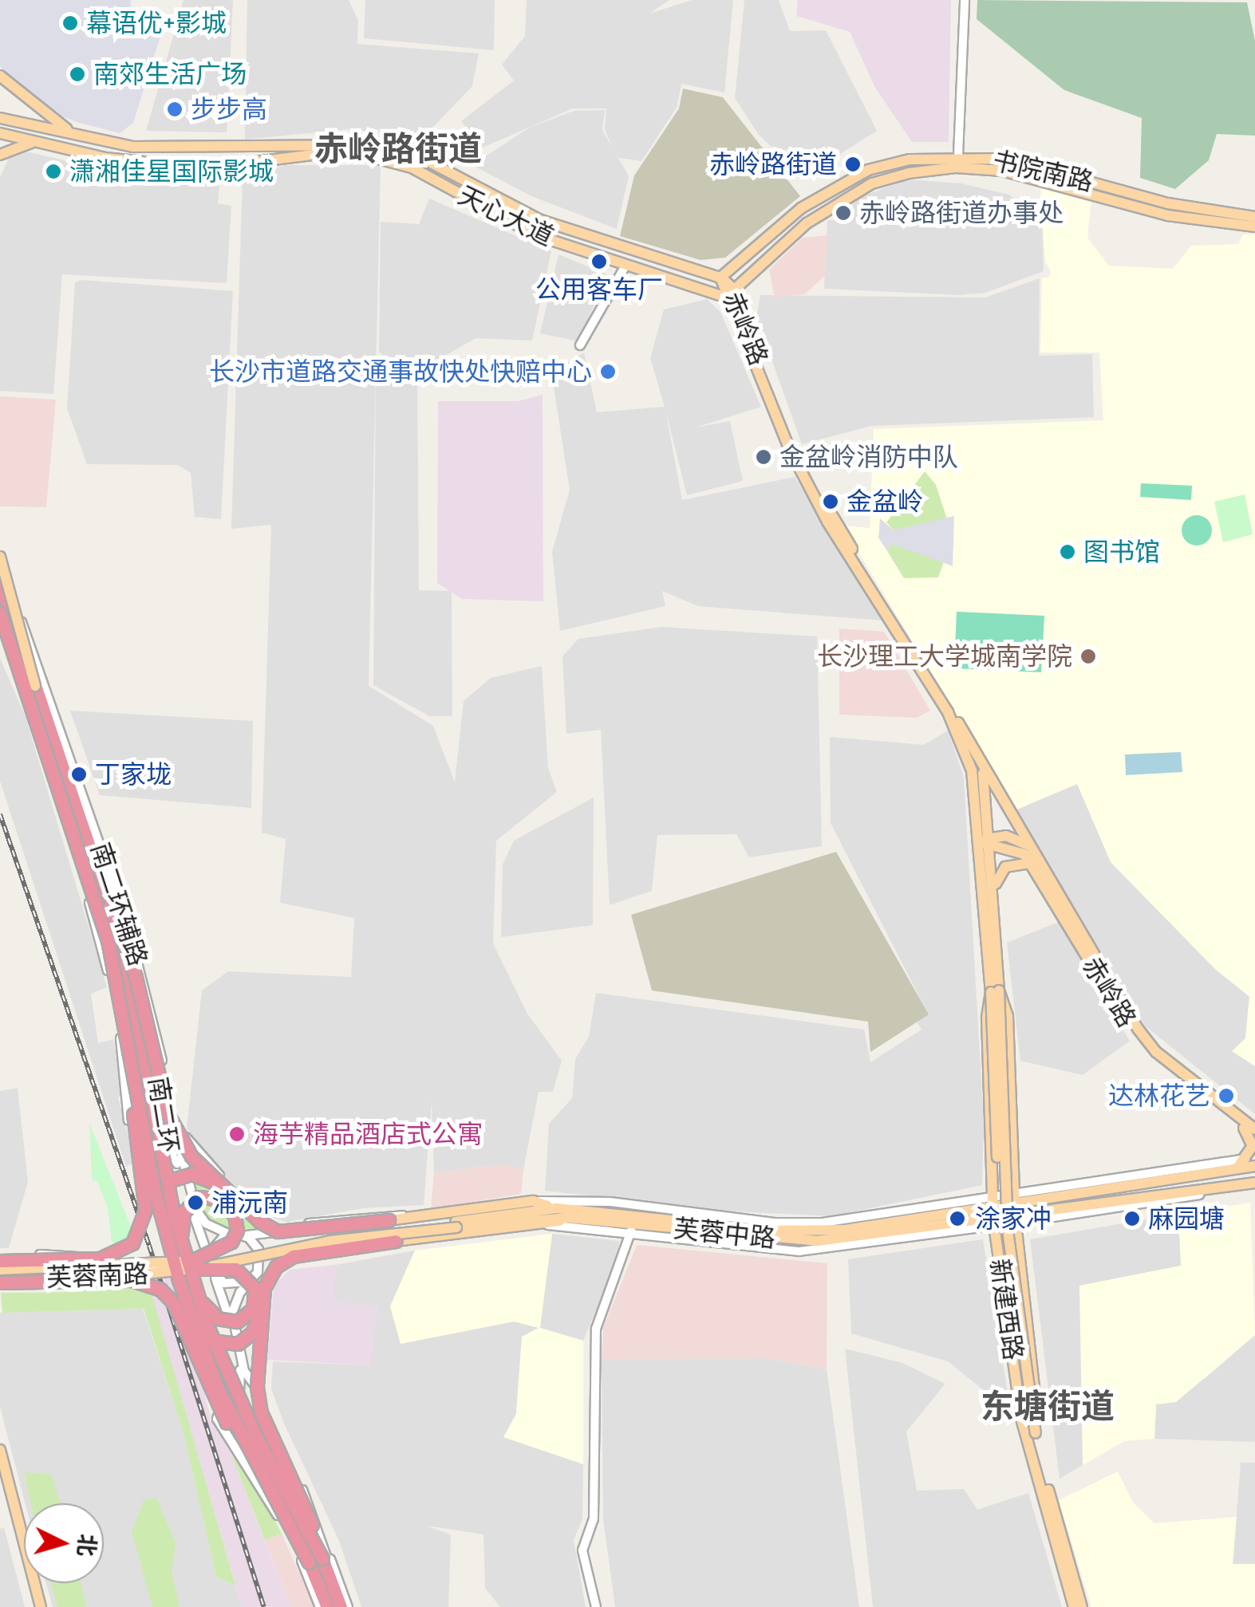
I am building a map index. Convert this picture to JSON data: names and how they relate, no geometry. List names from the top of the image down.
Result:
{
  "streets": {
    "highway": ["南二环"],
    "main road": [
      "书院南路",
      "天心大道",
      "赤岭路",
      "芙蓉中路",
      "芙蓉南路",
      "新建西路"
    ],
    "street": ["南二环辅路"]
  },
  "crossings": [
    ["书院南路", "天心大道"],
    ["书院南路", "赤岭路"],
    ["天心大道", "赤岭路"],
    ["赤岭路", "新建西路"],
    ["南二环辅路", "南二环"],
    ["芙蓉中路", "芙蓉南路"],
    ["芙蓉中路", "新建西路"]
  ],
  "districts": ["赤岭路街道", "东塘街道"],
  "places": [
    "幕语优+影城",
    "南郊生活广场",
    "步步高",
    "赤岭路街道",
    "潇湘佳星国际影城",
    "赤岭路街道办事处",
    "公用客车厂",
    "长沙市道路交通事故快处快赔中心",
    "金盆岭消防中队",
    "金盆岭",
    "图书馆",
    "长沙理工大学城南学院",
    "丁家垅",
    "达林花艺",
    "海芋精品酒店式公寓",
    "浦沅南",
    "涂家冲",
    "麻园塘"
  ],
  "north": "right"
}
